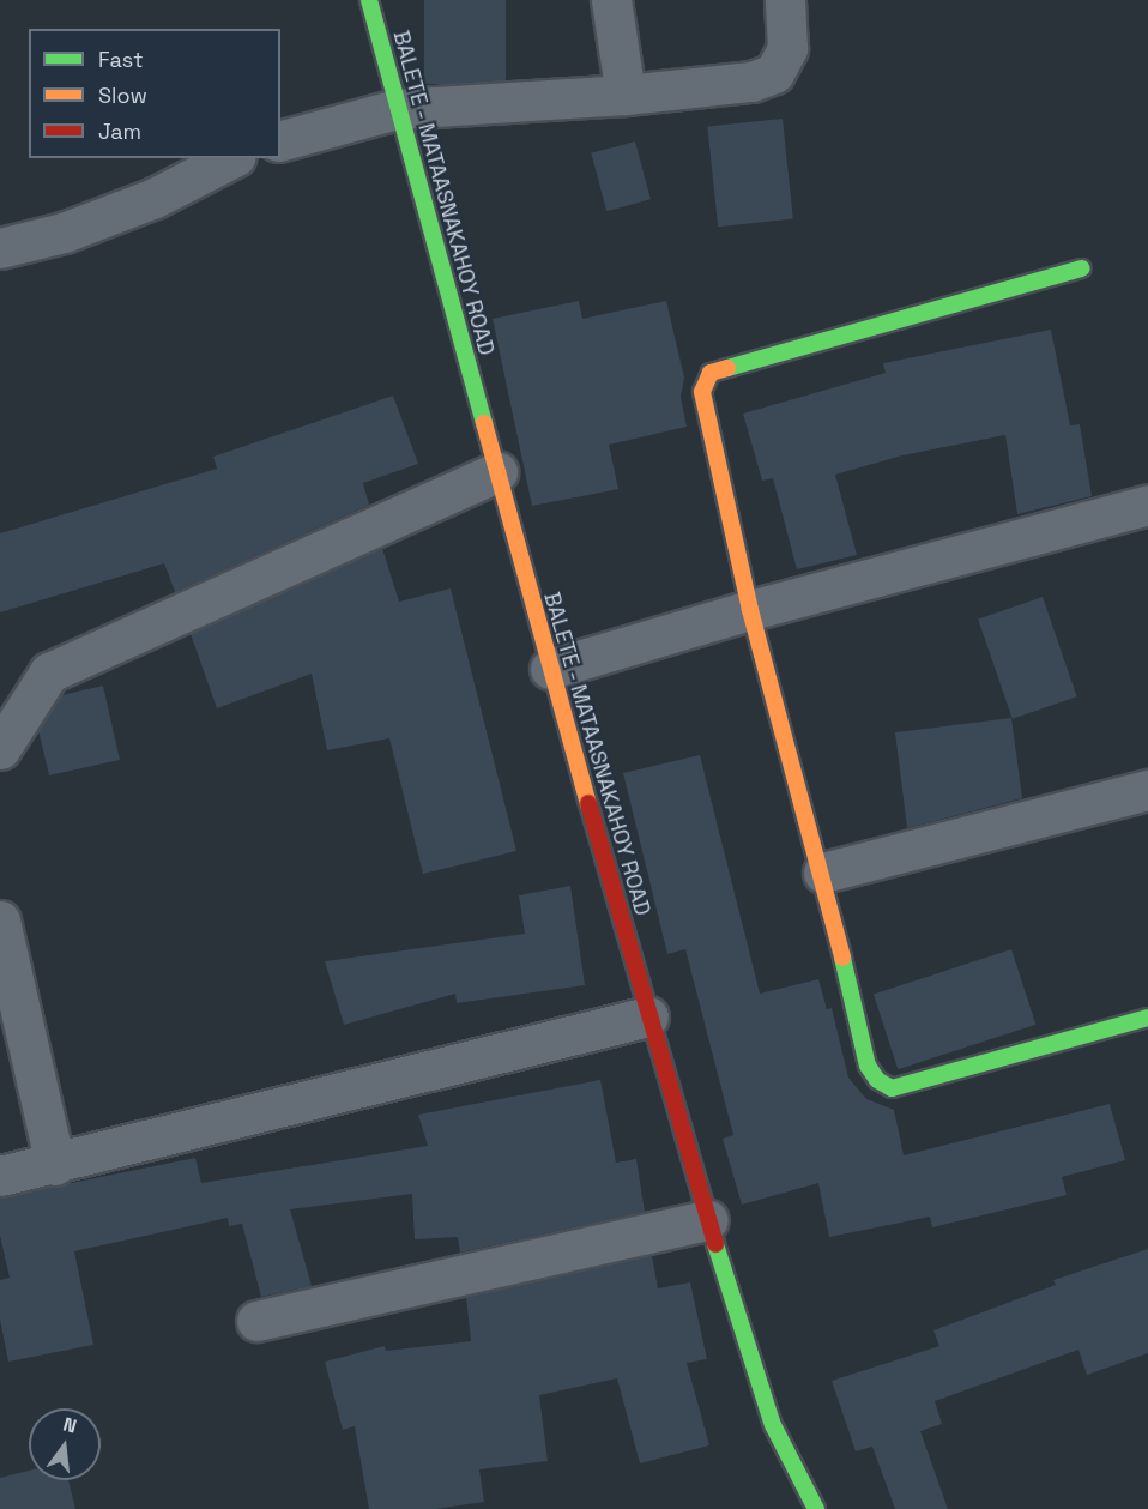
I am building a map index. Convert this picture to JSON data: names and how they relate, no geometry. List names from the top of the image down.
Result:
{
  "streets": {
    "main road": ["BALETE - MATAASNAKAHOY ROAD"]
  },
  "legend": ["Fast", "Slow", "Jam"],
  "north": "top"
}
